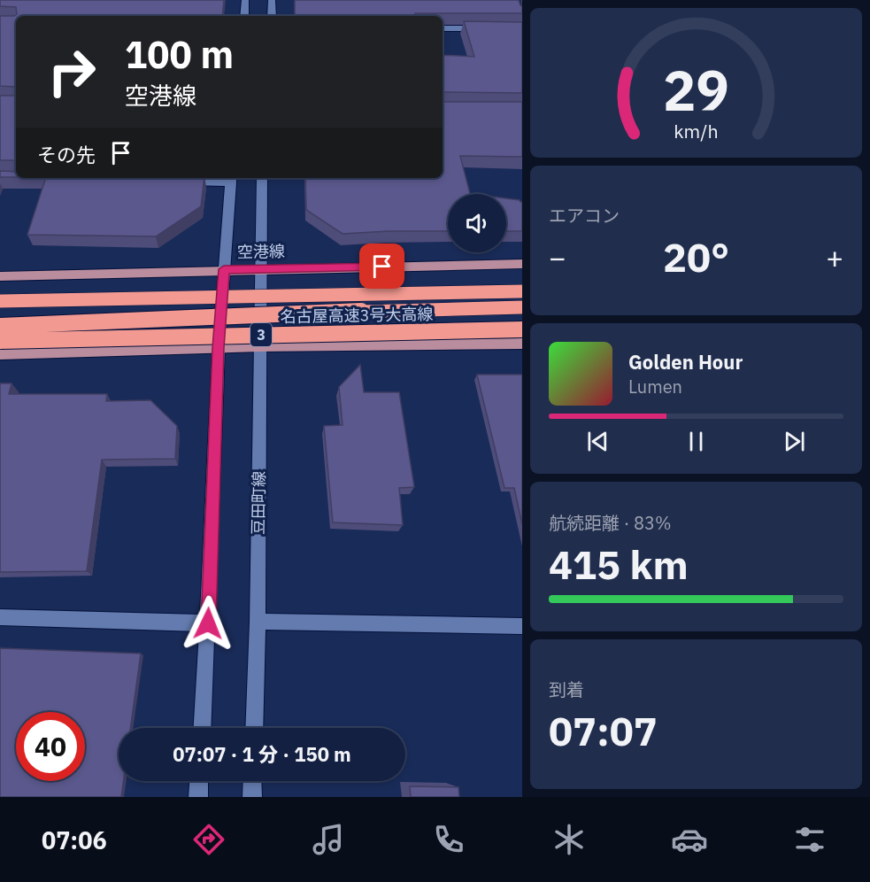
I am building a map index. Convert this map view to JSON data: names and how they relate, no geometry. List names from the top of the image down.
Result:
{
  "streets": {
    "highway": ["名古屋高速3号大高線", "3"],
    "main road": ["空港線"],
    "street": ["豆田町線"]
  },
  "crossings": [
    ["空港線", "豆田町線"]
  ],
  "page": {
    "turn": ["100 m", "空港線"],
    "then": "その先",
    "tile": [
      "エアコン",
      ["航続距離 · 83%", "415 km"],
      ["到着", "07:07"]
    ],
    "heat": ["−", "20°", "+"],
    "song": ["Golden Hour", "Lumen"],
    "limit": "40",
    "trip": "07:07 · 1 分 · 150 m",
    "tabs": "07:06",
    "gauge": ["29", "km/h"]
  }
}
